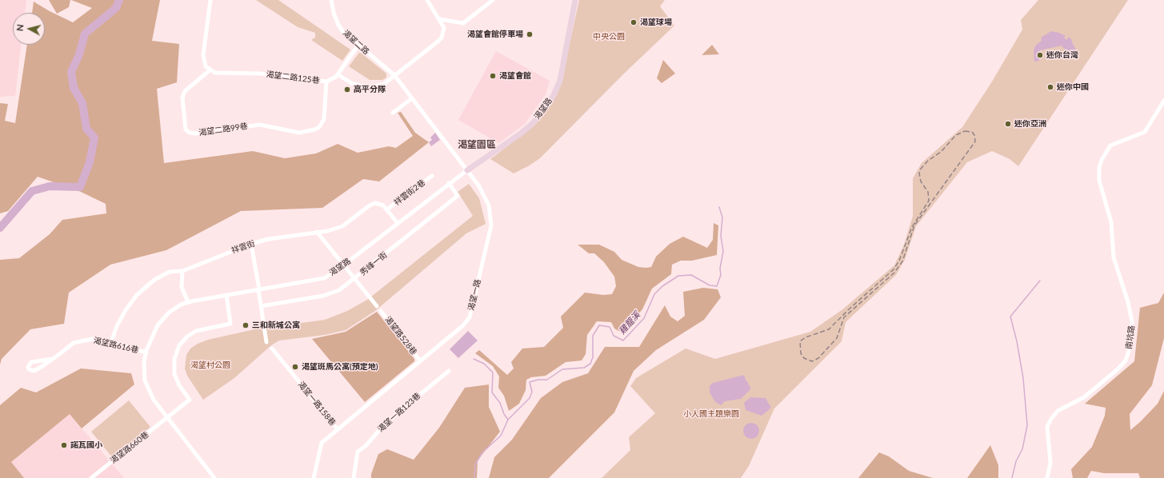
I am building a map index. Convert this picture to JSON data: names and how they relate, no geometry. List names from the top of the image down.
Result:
{
  "streets": {
    "street": [
      "渴望二路",
      "渴望二路125巷",
      "渴望路",
      "渴望二路99巷",
      "祥雲街2巷",
      "祥雲街",
      "秀峰一街",
      "渴望一路",
      "渴望路528巷",
      "南坑路",
      "渴望路616巷",
      "渴望一路158巷",
      "渴望一路123巷",
      "渴望路660巷"
    ]
  },
  "crossings": [
    ["渴望二路", "渴望二路125巷"],
    ["渴望二路", "渴望一路"],
    ["渴望二路125巷", "渴望二路99巷"],
    ["渴望路", "秀峰一街"],
    ["渴望路", "渴望一路"],
    ["渴望路", "渴望路616巷"],
    ["渴望路", "渴望路660巷"],
    ["祥雲街2巷", "祥雲街"],
    ["祥雲街", "渴望路616巷"],
    ["渴望一路", "渴望路528巷"],
    ["渴望一路", "渴望一路158巷"]
  ],
  "districts": ["渴望園區"],
  "water": ["雞籠溪"],
  "parks": ["中央公園", "渴望村公園", "小人國主題樂園"],
  "places": [
    "渴望球場",
    "渴望會館停車場",
    "迷你台灣",
    "渴望會館",
    "迷你中國",
    "高平分隊",
    "迷你亞洲",
    "三和新城公寓",
    "渴望斑馬公寓(預定地)",
    "諾瓦國小"
  ],
  "north": "left"
}
